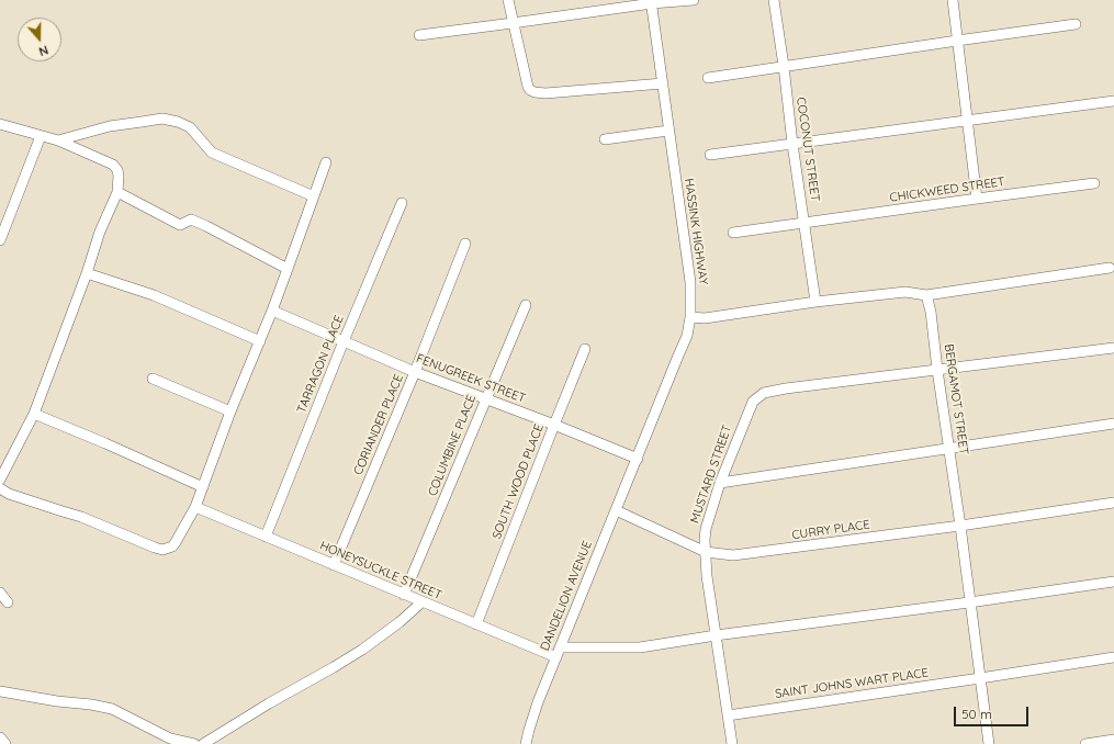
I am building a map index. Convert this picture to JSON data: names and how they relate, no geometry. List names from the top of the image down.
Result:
{
  "streets": {
    "street": [
      "COCONUT STREET",
      "CHICKWEED STREET",
      "HASSINK HIGHWAY",
      "TARRAGON PLACE",
      "FENUGREEK STREET",
      "BERGAMOT STREET",
      "CORIANDER PLACE",
      "COLUMBINE PLACE",
      "MUSTARD STREET",
      "SOUTH WOOD PLACE",
      "CURRY PLACE",
      "HONEYSUCKLE STREET",
      "DANDELION AVENUE",
      "SAINT JOHNS WART PLACE"
    ]
  },
  "crossings": [
    ["COCONUT STREET", "CHICKWEED STREET"],
    ["HASSINK HIGHWAY", "FENUGREEK STREET"],
    ["HASSINK HIGHWAY", "DANDELION AVENUE"],
    ["TARRAGON PLACE", "FENUGREEK STREET"],
    ["TARRAGON PLACE", "HONEYSUCKLE STREET"],
    ["FENUGREEK STREET", "CORIANDER PLACE"],
    ["FENUGREEK STREET", "COLUMBINE PLACE"],
    ["FENUGREEK STREET", "SOUTH WOOD PLACE"],
    ["FENUGREEK STREET", "DANDELION AVENUE"],
    ["BERGAMOT STREET", "MUSTARD STREET"],
    ["BERGAMOT STREET", "CURRY PLACE"],
    ["BERGAMOT STREET", "SAINT JOHNS WART PLACE"],
    ["CORIANDER PLACE", "HONEYSUCKLE STREET"],
    ["COLUMBINE PLACE", "HONEYSUCKLE STREET"],
    ["MUSTARD STREET", "CURRY PLACE"],
    ["MUSTARD STREET", "SAINT JOHNS WART PLACE"],
    ["SOUTH WOOD PLACE", "HONEYSUCKLE STREET"],
    ["HONEYSUCKLE STREET", "DANDELION AVENUE"]
  ],
  "scale_bar": "50 m",
  "north": "bottom"
}
